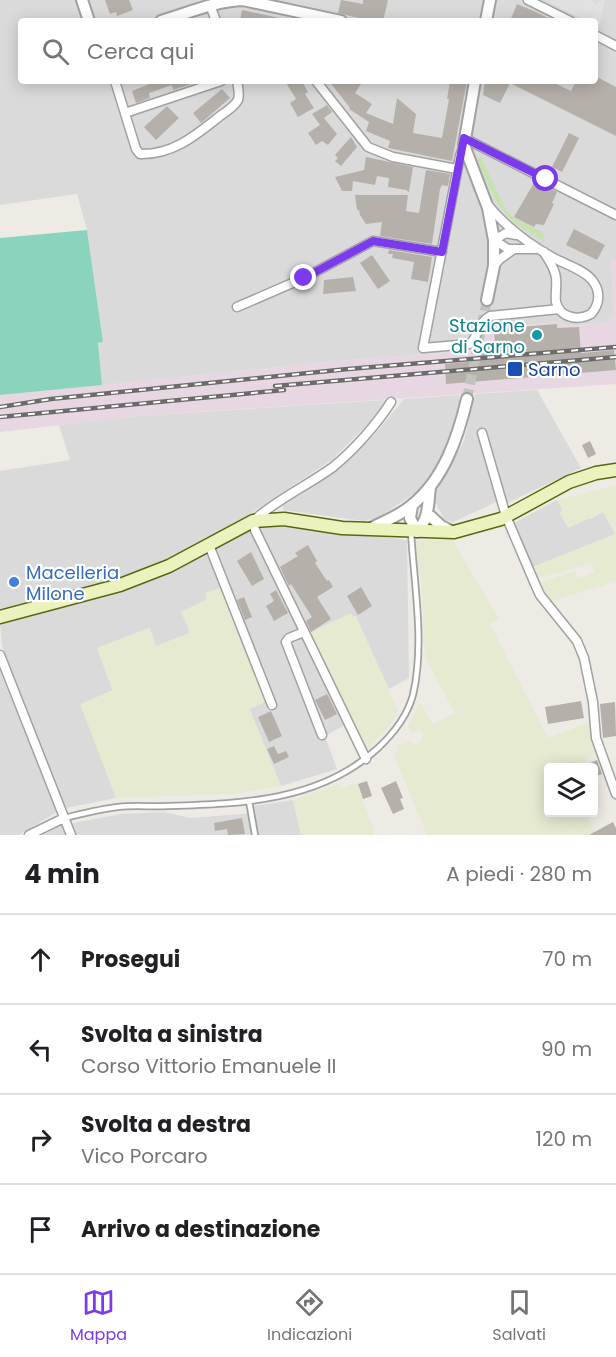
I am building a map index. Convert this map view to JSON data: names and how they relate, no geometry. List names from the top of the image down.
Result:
{
  "places": {
    "other": ["Stazione di Sarno", "Macelleria Milone"],
    "transit": ["Sarno"]
  },
  "page": {
    "search": "Cerca qui",
    "heading": ["4 min", "A piedi · 280 m"],
    "list": [
      ["Prosegui", "70 m"],
      ["Svolta a sinistra", "Corso Vittorio Emanuele II", "90 m"],
      ["Svolta a destra", "Vico Porcaro", "120 m"],
      "Arrivo a destinazione"
    ],
    "nav": ["Mappa", "Indicazioni", "Salvati"]
  }
}
